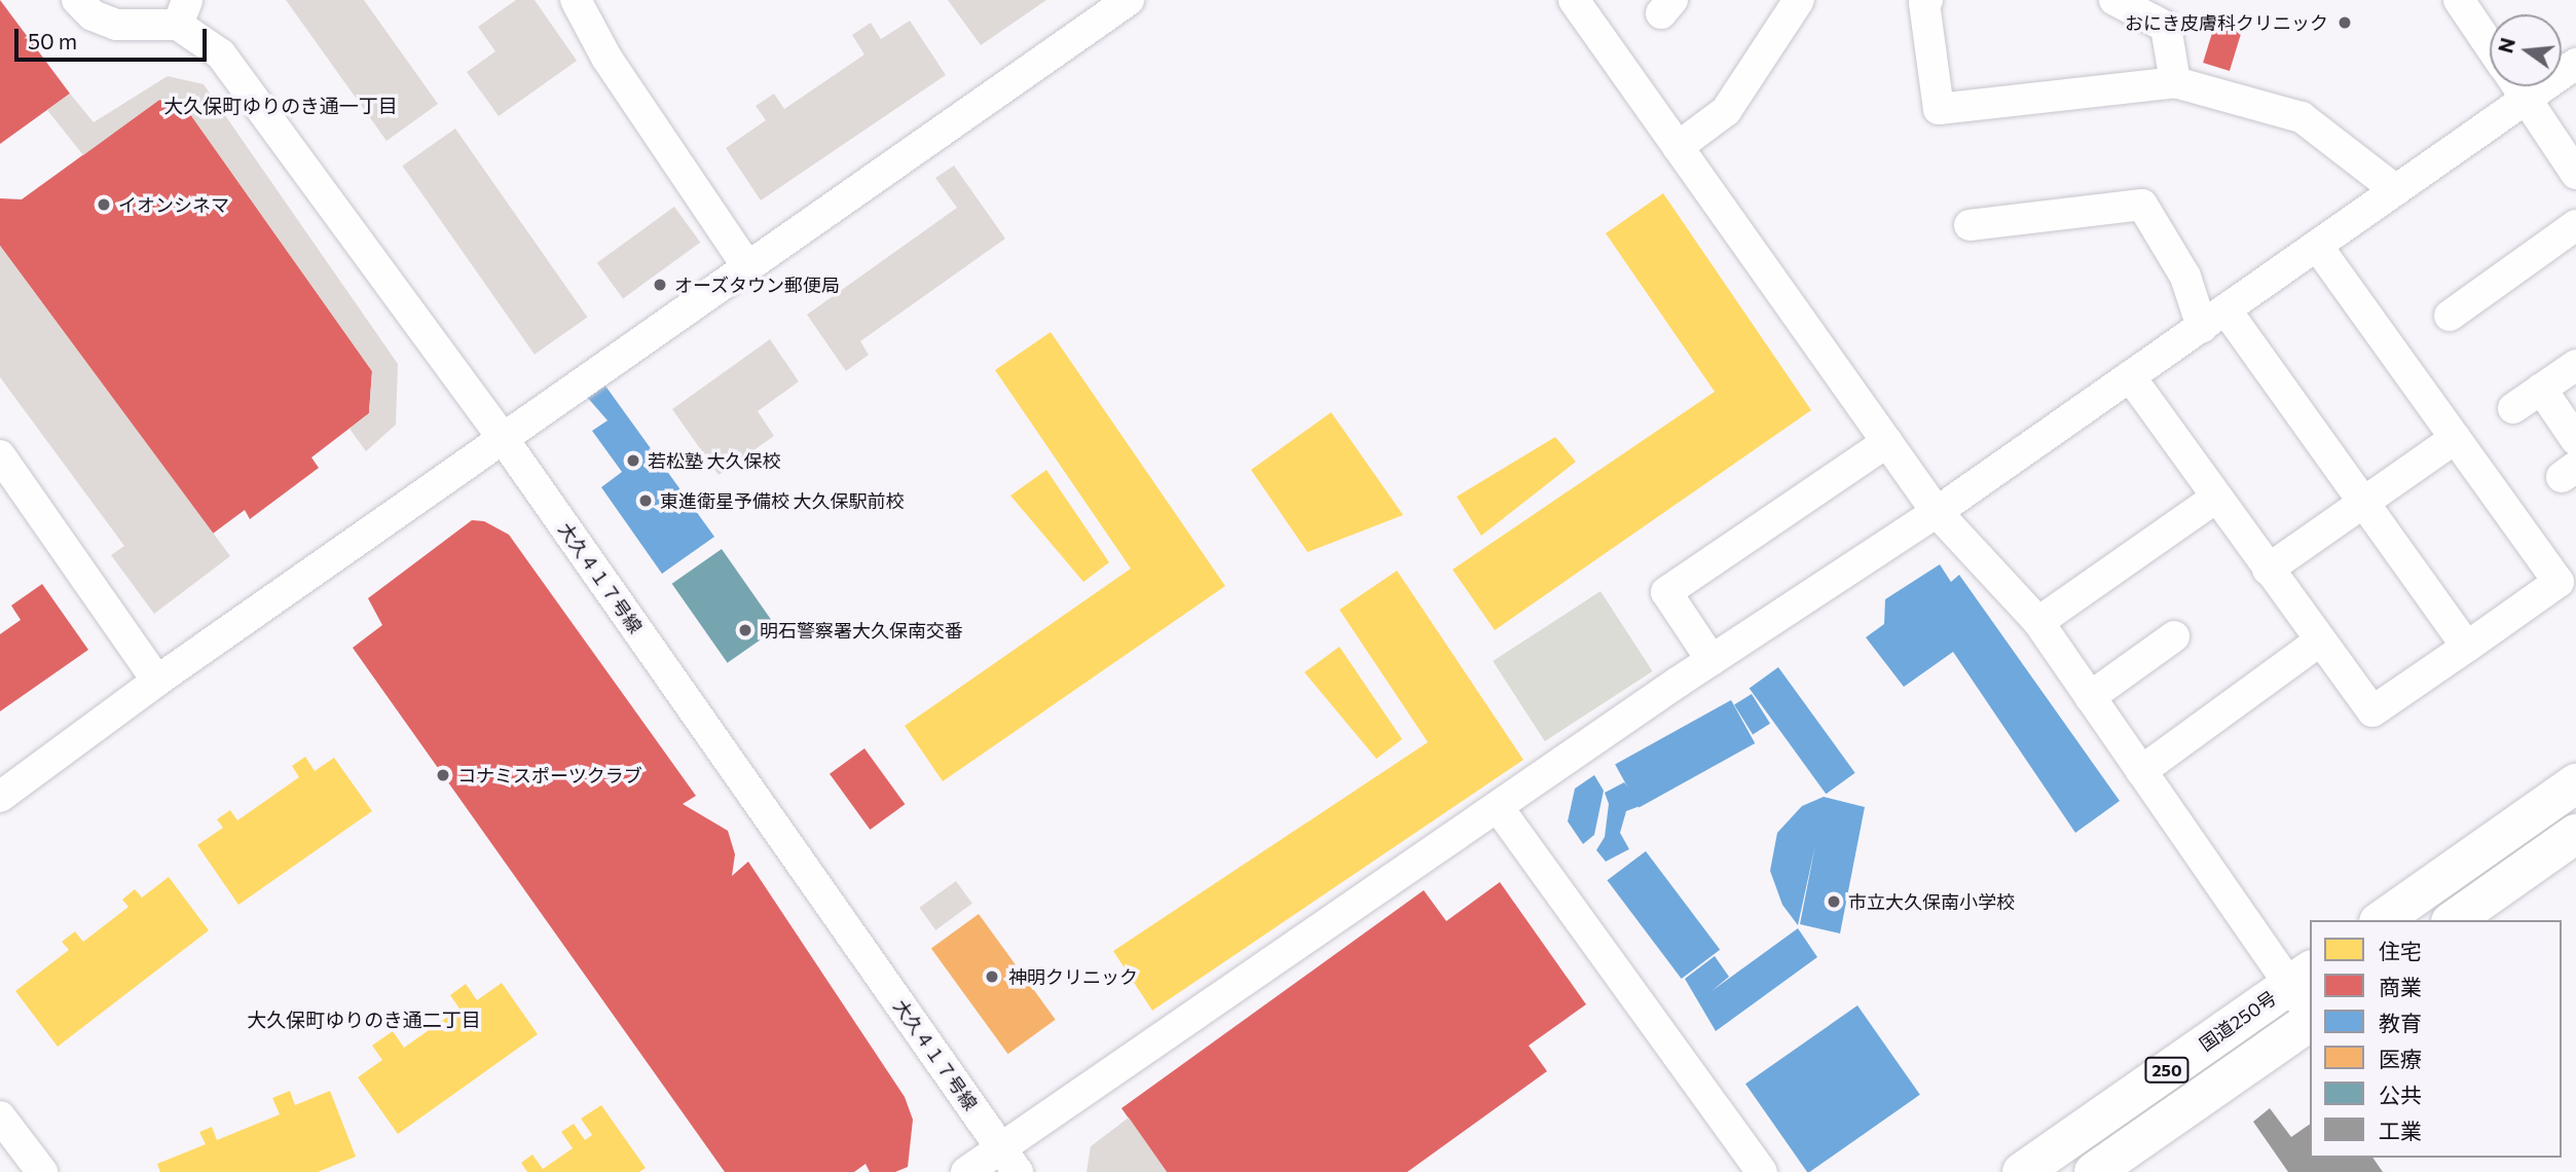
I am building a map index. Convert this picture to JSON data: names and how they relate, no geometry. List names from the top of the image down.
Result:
{
  "streets": {
    "highway": ["国道250号", "250"],
    "street": ["大久４１７号線"]
  },
  "crossings": [
    ["国道250号", "250"]
  ],
  "districts": ["大久保町ゆりのき通一丁目", "大久保町ゆりのき通二丁目"],
  "places": [
    "おにき皮膚科クリニック",
    "イオンシネマ",
    "オーズタウン郵便局",
    "若松塾 大久保校",
    "東進衛星予備校 大久保駅前校",
    "明石警察署大久保南交番",
    "コナミスポーツクラブ",
    "市立大久保南小学校",
    "神明クリニック"
  ],
  "legend": [
    "住宅",
    "商業",
    "教育",
    "医療",
    "公共",
    "工業"
  ],
  "scale_bar": "50 m",
  "north": "left"
}
